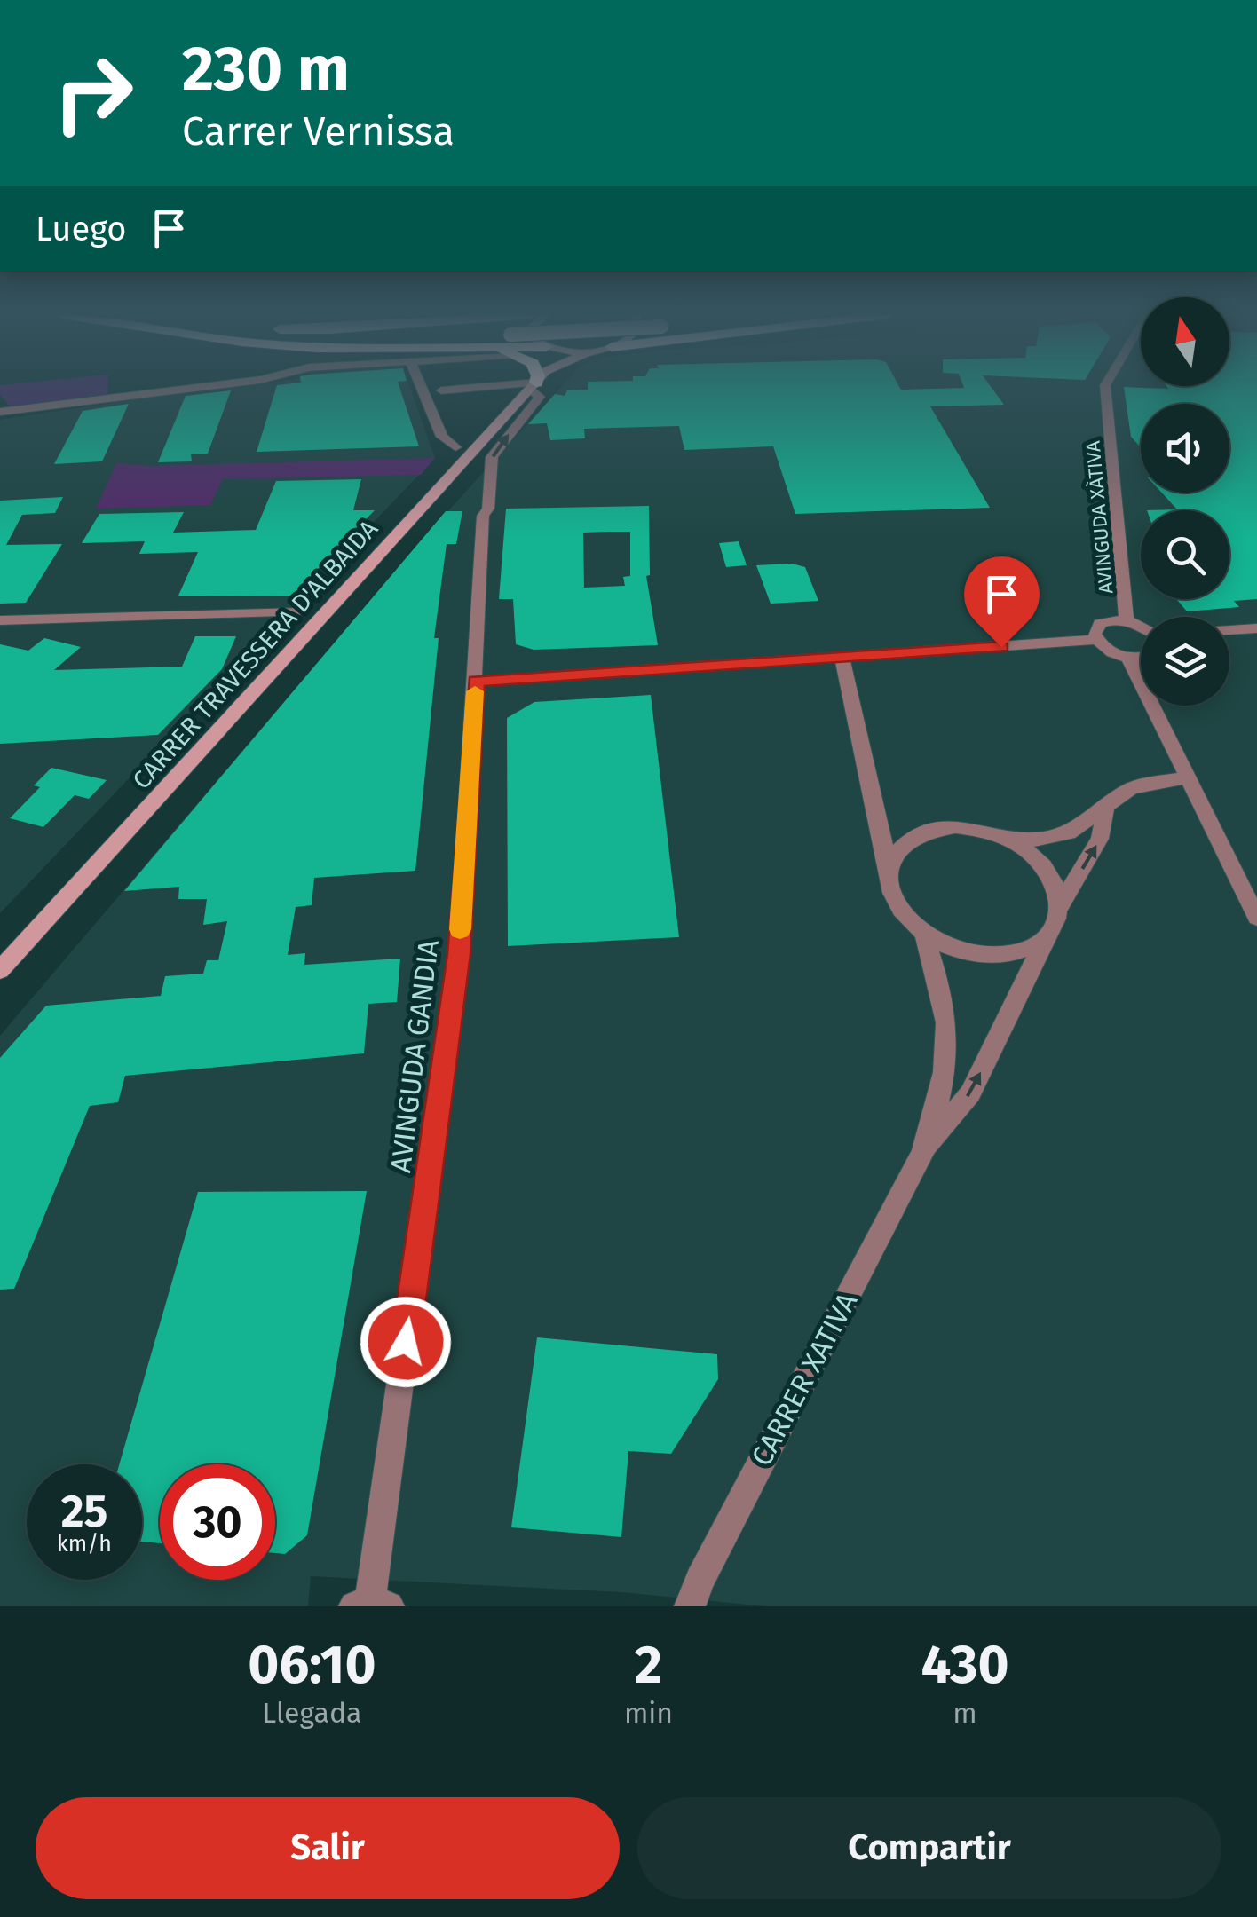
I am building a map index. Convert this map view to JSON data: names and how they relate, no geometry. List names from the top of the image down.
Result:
{
  "streets": {
    "main road": ["CARRER TRAVESSERA D'ALBAIDA"],
    "street": ["AVINGUDA XÀTIVA", "AVINGUDA GANDIA", "CARRER XATIVA"]
  },
  "north": "top",
  "page": {
    "turn": ["230 m", "Carrer Vernissa"],
    "then": "Luego",
    "speed": "25 km/h",
    "limit": "30",
    "eta": [
      "06:10",
      "Llegada",
      "2",
      "min",
      "430",
      "m"
    ],
    "buttons": ["Salir", "Compartir"]
  }
}
